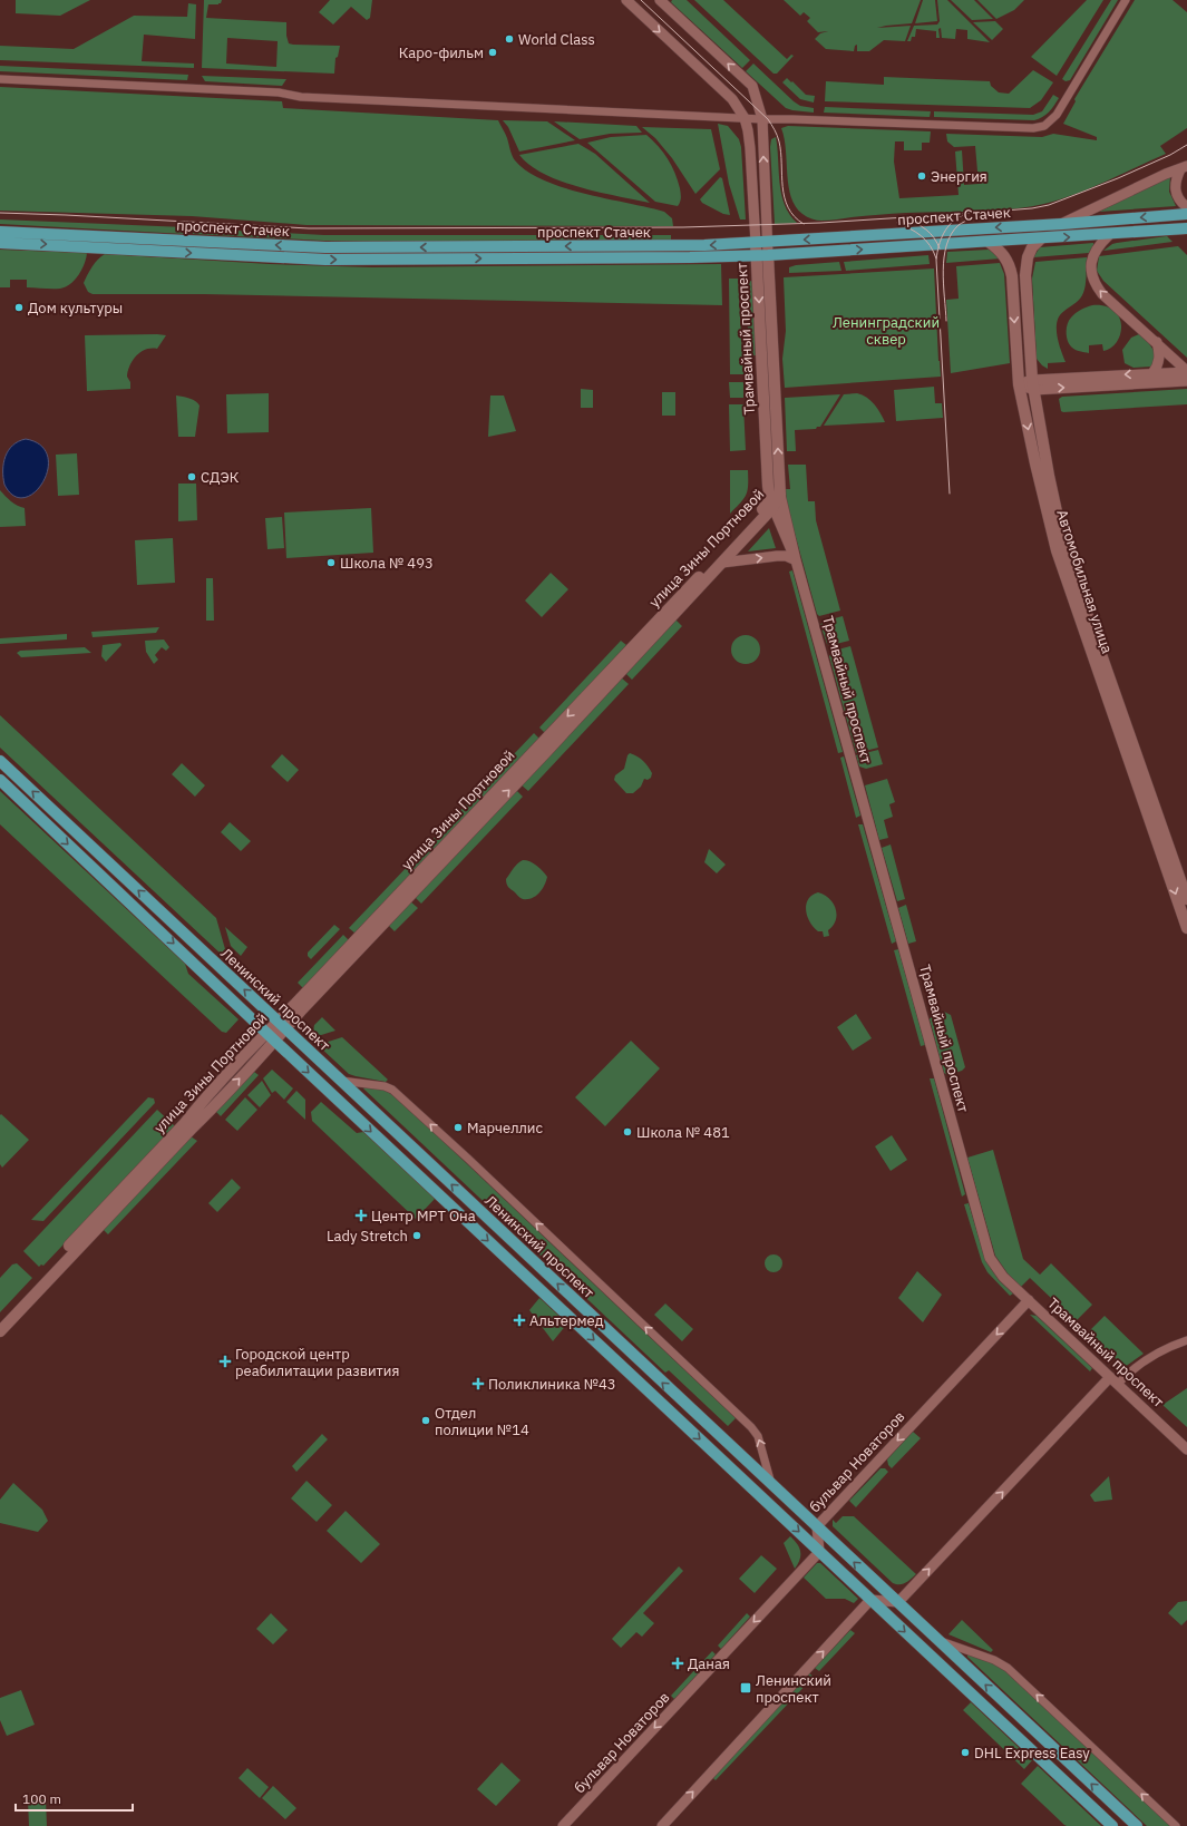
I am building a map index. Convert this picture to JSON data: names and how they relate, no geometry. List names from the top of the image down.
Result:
{
  "streets": {
    "main road": [
      "проспект Стачек",
      "Трамвайный проспект",
      "улица Зины Портновой",
      "Автомобильная улица",
      "Ленинский проспект"
    ],
    "street": ["бульвар Новаторов"]
  },
  "crossings": [
    ["проспект Стачек", "Трамвайный проспект"],
    ["проспект Стачек", "Автомобильная улица"],
    ["Трамвайный проспект", "улица Зины Портновой"],
    ["Трамвайный проспект", "бульвар Новаторов"],
    ["улица Зины Портновой", "Ленинский проспект"],
    ["Ленинский проспект", "бульвар Новаторов"]
  ],
  "parks": ["Ленинградский сквер"],
  "places": {
    "other": [
      "World Class",
      "Каро-фильм",
      "Энергия",
      "Дом культуры",
      "СДЭК",
      "Школа № 493",
      "Марчеллис",
      "Школа № 481",
      "Lady Stretch",
      "Отдел полиции №14",
      "DHL Express Easy"
    ],
    "health": [
      "Центр МРТ Она",
      "Альтермед",
      "Городской центр реабилитации развития",
      "Поликлиника №43",
      "Даная"
    ],
    "transit": ["Ленинский проспект"]
  },
  "scale_bar": "100 m"
}
